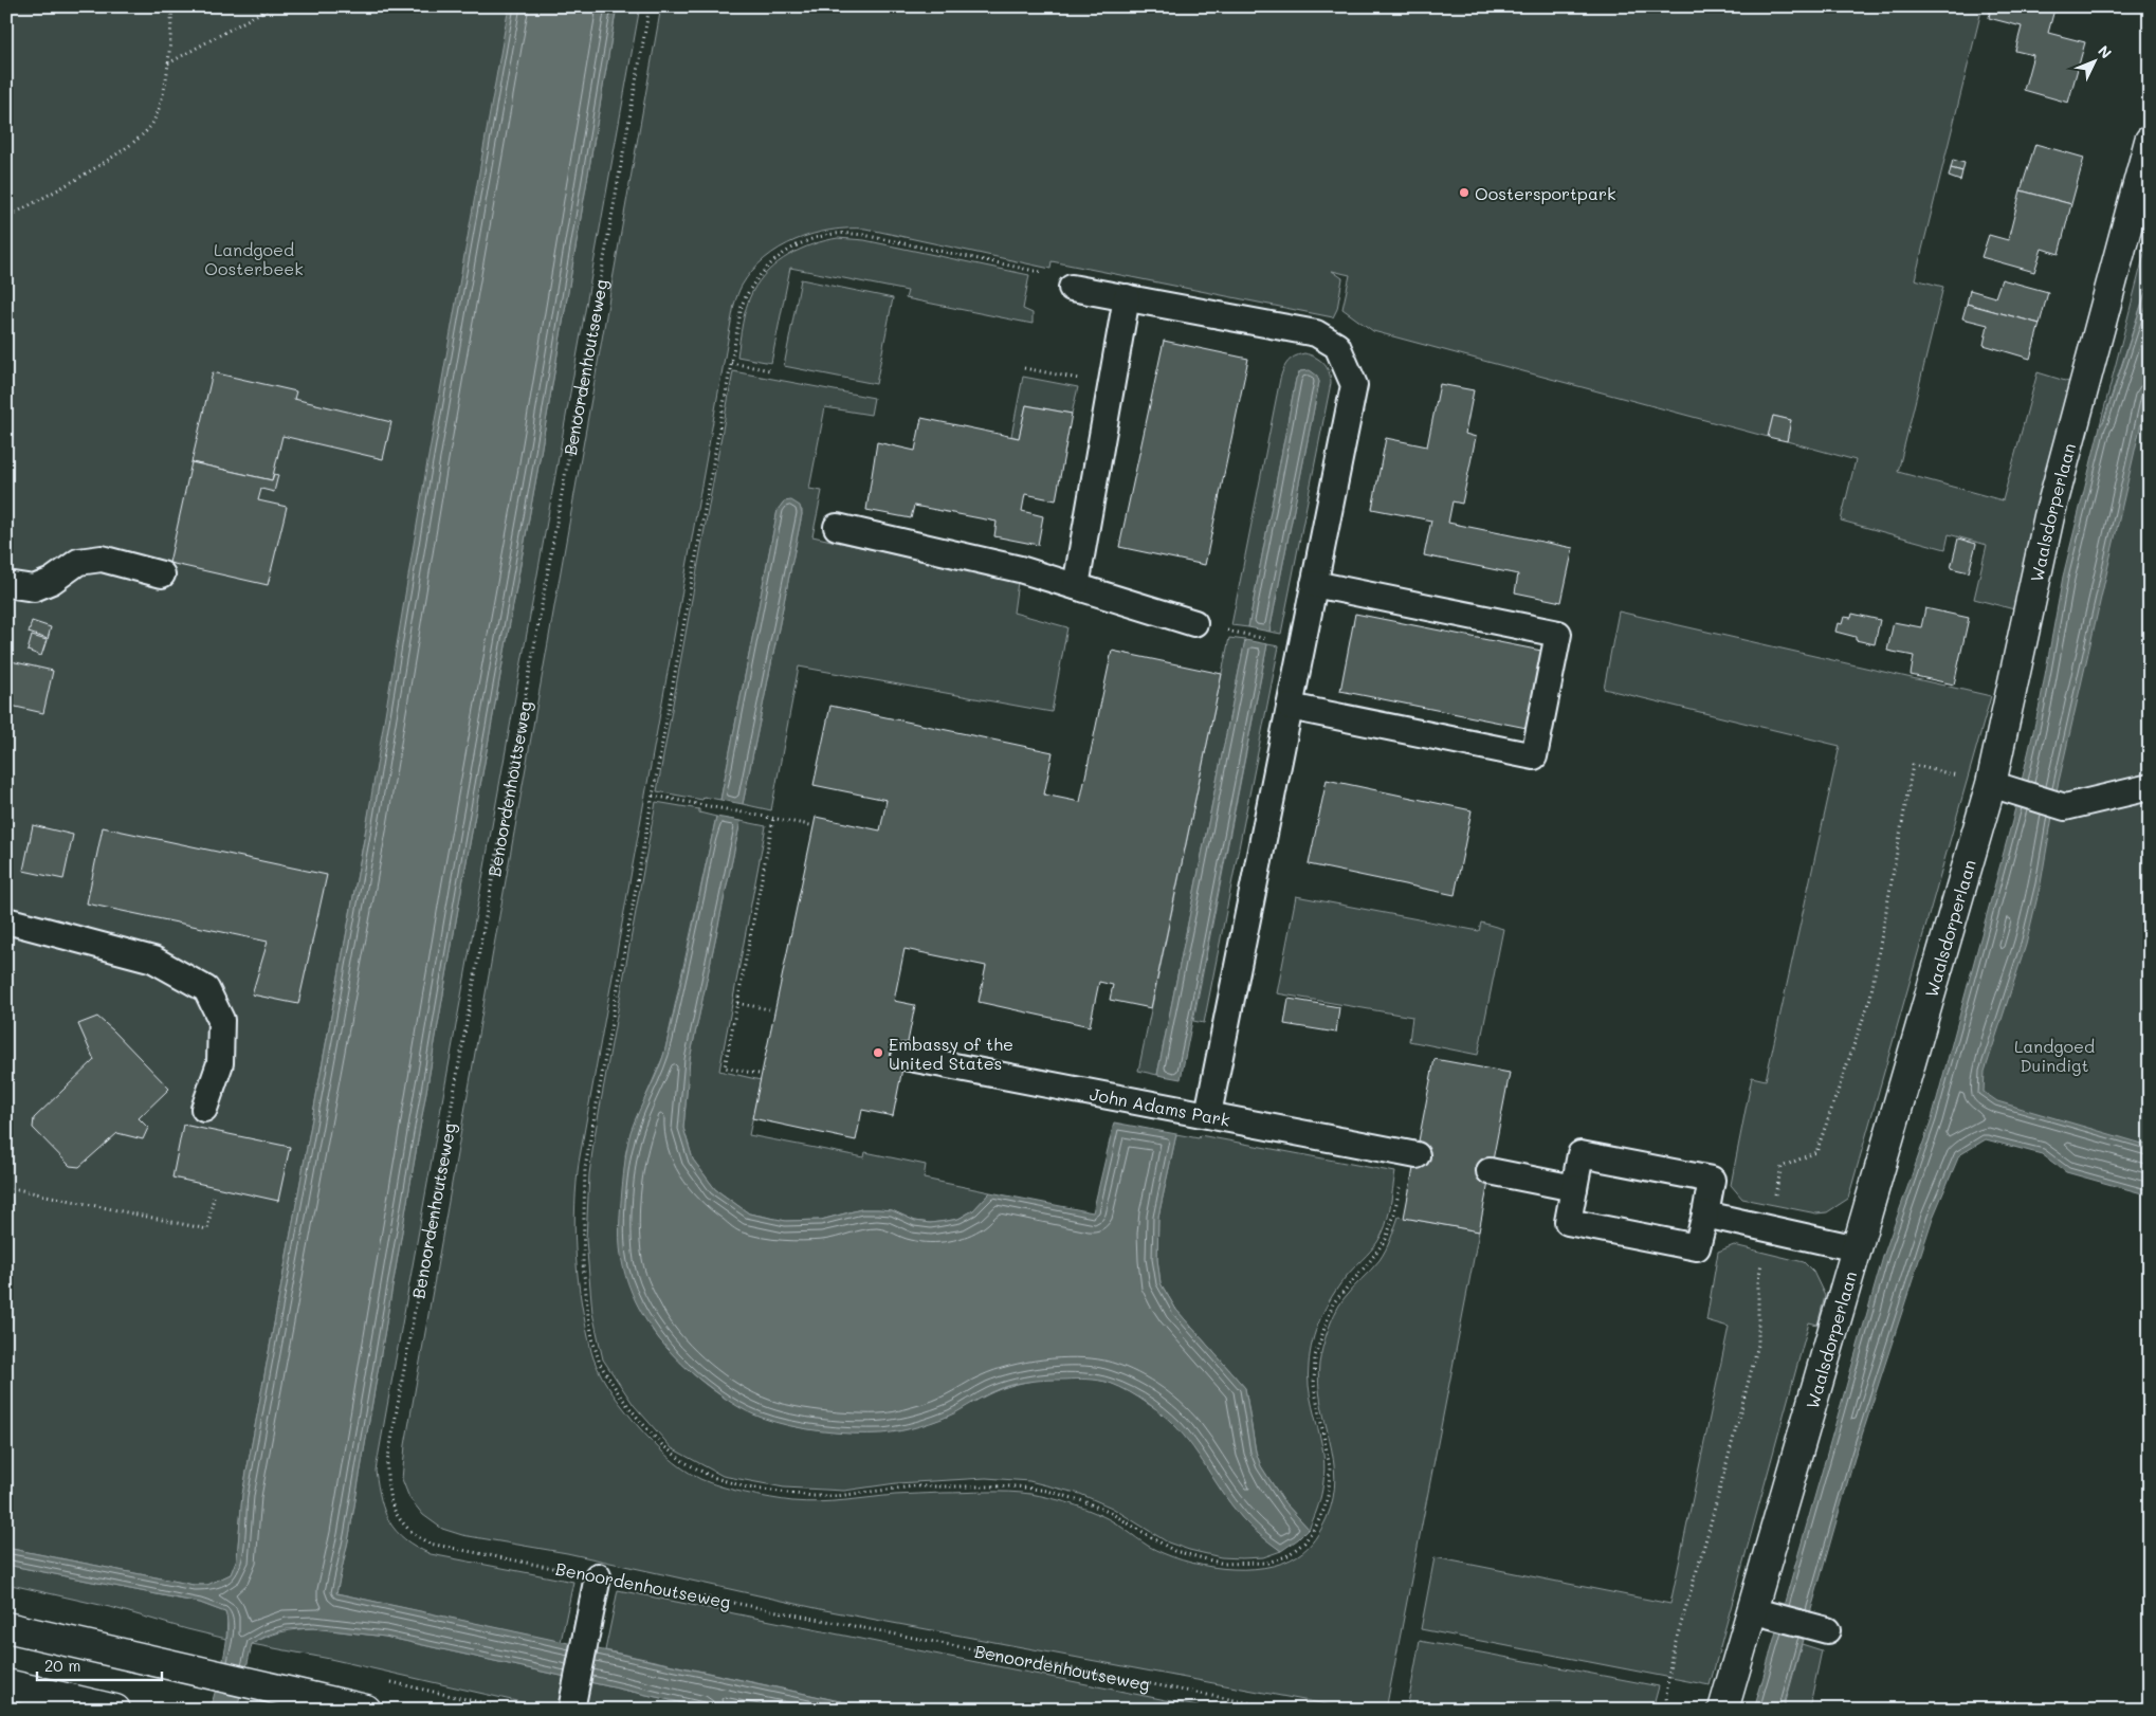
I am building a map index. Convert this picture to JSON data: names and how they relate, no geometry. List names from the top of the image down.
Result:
{
  "streets": {
    "street": ["Waalsdorperlaan"],
    "lane": ["John Adams Park"],
    "path": ["Benoordenhoutseweg"]
  },
  "parks": ["Landgoed Oosterbeek", "Landgoed Duindigt"],
  "places": ["Oostersportpark", "Embassy of the United States"],
  "scale_bar": "20 m",
  "north": "top right"
}
